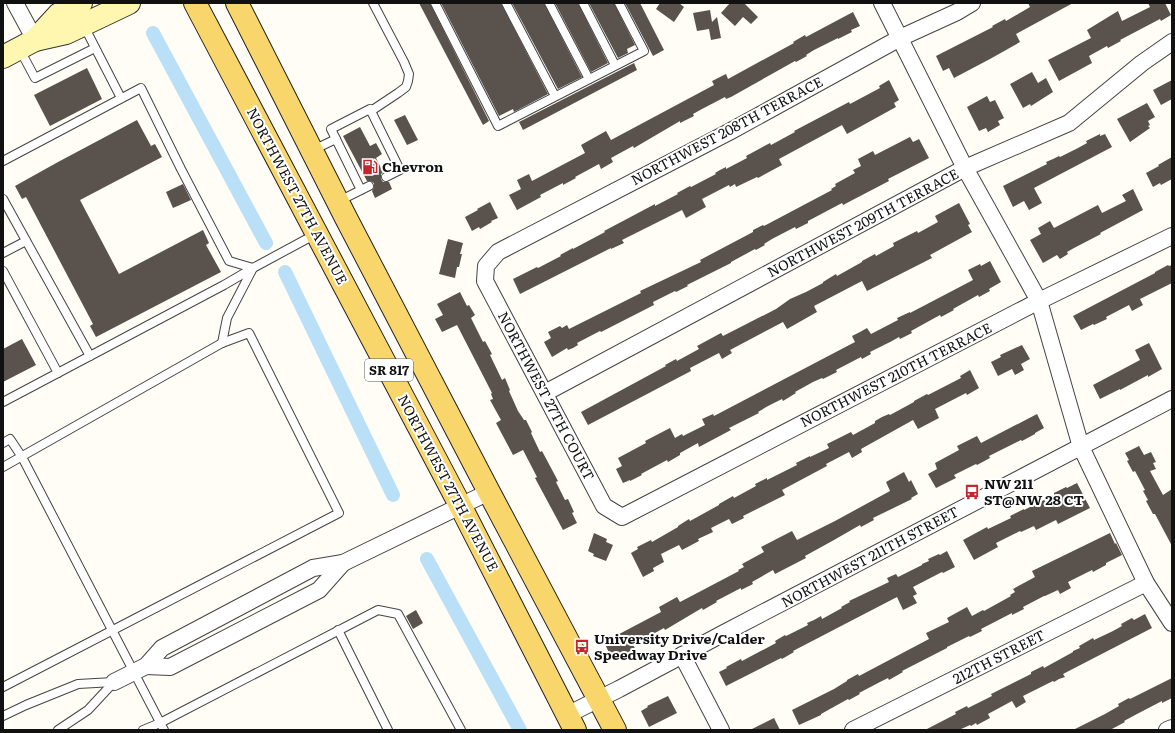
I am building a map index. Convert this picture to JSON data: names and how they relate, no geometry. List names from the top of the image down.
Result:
{
  "streets": {
    "main road": ["NORTHWEST 27TH AVENUE", "SR 817"],
    "street": [
      "NORTHWEST 208TH TERRACE",
      "NORTHWEST 209TH TERRACE",
      "NORTHWEST 210TH TERRACE",
      "NORTHWEST 27TH COURT",
      "NORTHWEST 211TH STREET",
      "212TH STREET"
    ]
  },
  "crossings": [
    ["NORTHWEST 208TH TERRACE", "NORTHWEST 27TH COURT"],
    ["NORTHWEST 27TH AVENUE", "NORTHWEST 211TH STREET"],
    ["NORTHWEST 209TH TERRACE", "NORTHWEST 27TH COURT"],
    ["SR 817", "NORTHWEST 211TH STREET"],
    ["NORTHWEST 210TH TERRACE", "NORTHWEST 27TH COURT"]
  ],
  "places": {
    "fuel station": ["Chevron"],
    "bus stop": ["NW 211 ST@NW 28 CT", "University Drive/Calder Speedway Drive"]
  }
}
